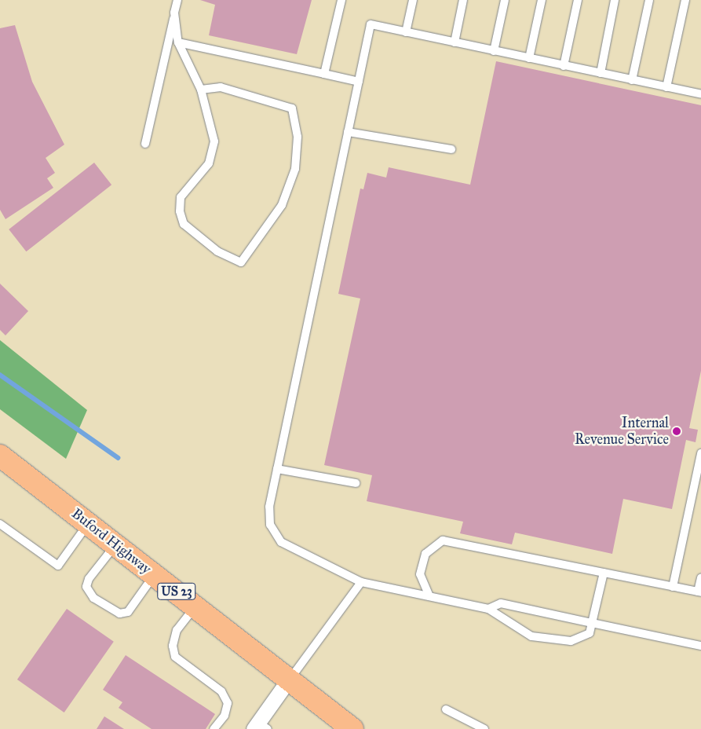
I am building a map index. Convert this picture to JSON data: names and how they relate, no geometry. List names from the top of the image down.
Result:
{
  "streets": {
    "main road": ["Buford Highway", "US 23"]
  },
  "places": ["Internal Revenue Service"]
}
